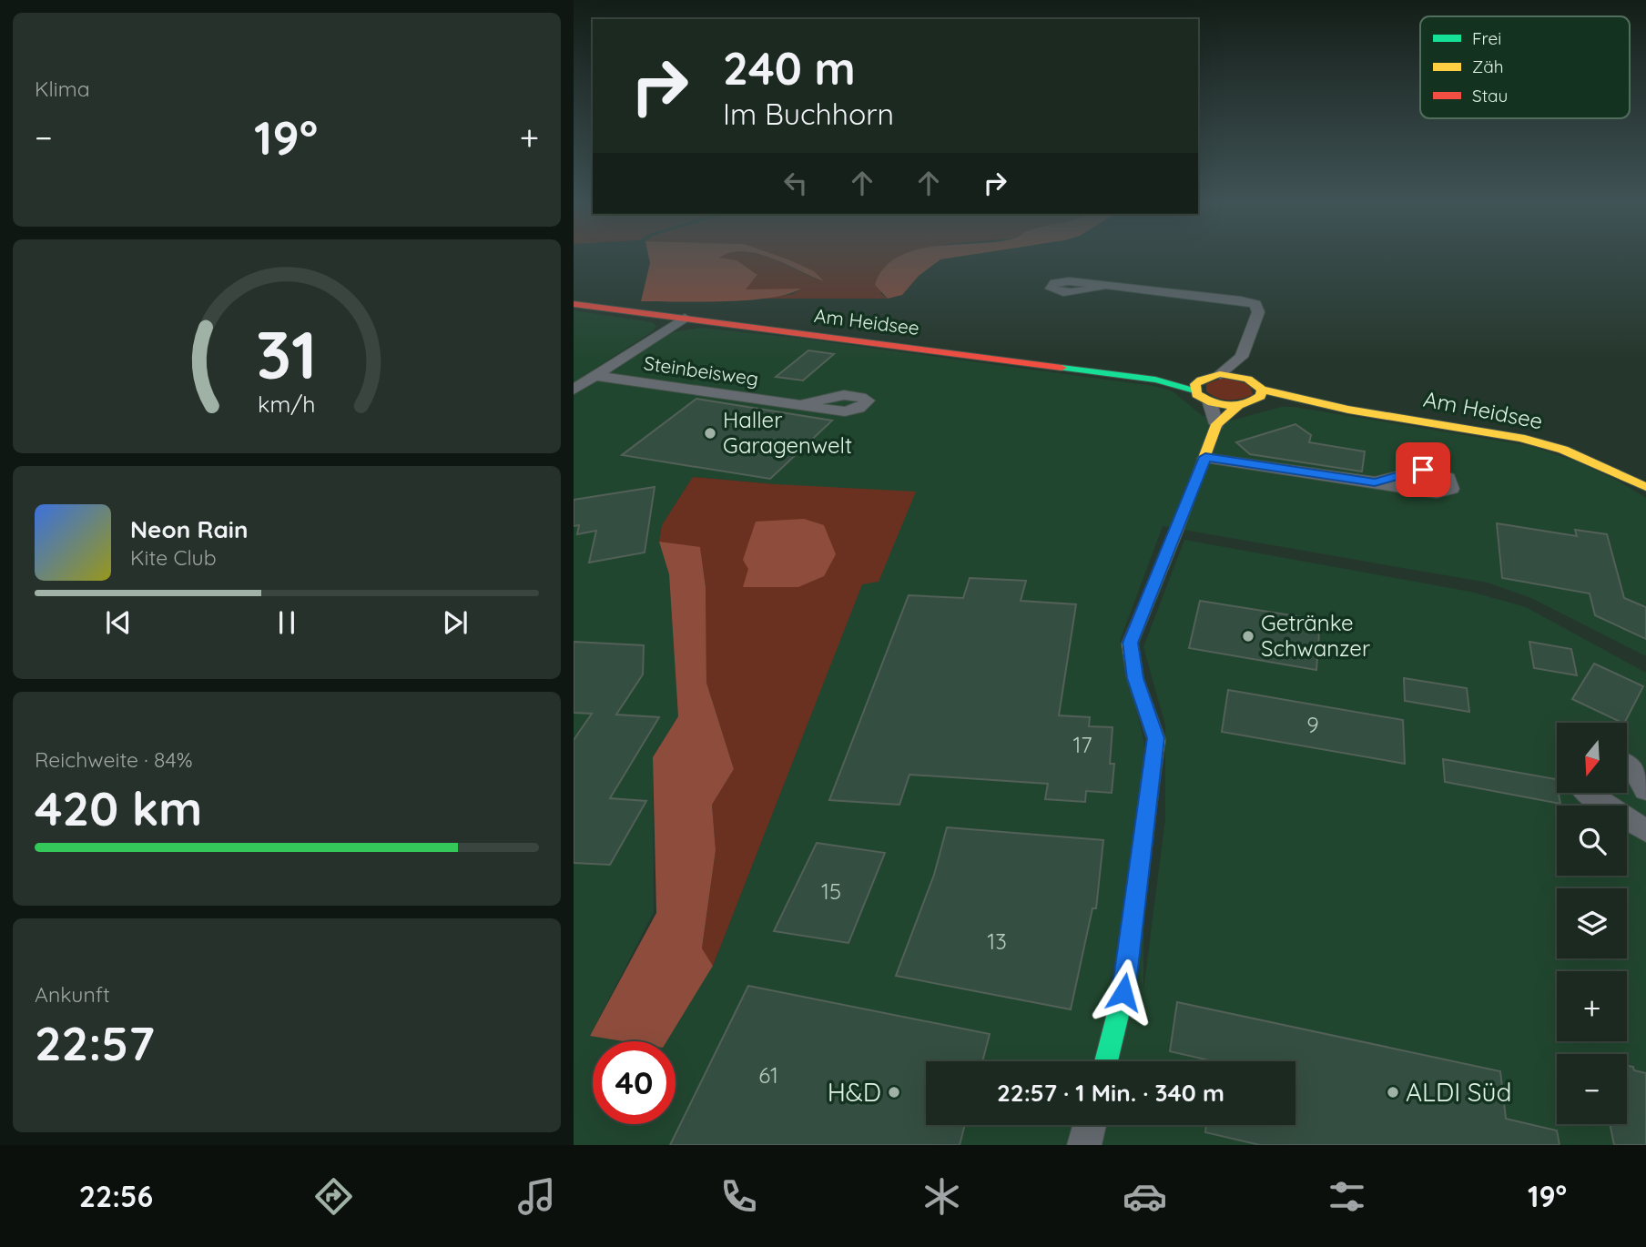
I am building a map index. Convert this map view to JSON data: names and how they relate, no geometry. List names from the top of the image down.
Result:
{
  "streets": {
    "main road": ["Am Heidsee"],
    "street": ["Steinbeisweg"]
  },
  "crossings": [
    ["Am Heidsee", "Steinbeisweg"]
  ],
  "places": [
    "Haller Garagenwelt",
    "Getränke Schwanzer",
    "H&D",
    "ALDI Süd"
  ],
  "house_numbers": [
    "9",
    "17",
    "15",
    "13",
    "61"
  ],
  "legend": ["Frei", "Zäh", "Stau"],
  "north": "bottom",
  "page": {
    "tile": [
      "Klima",
      ["Reichweite · 84%", "420 km"],
      ["Ankunft", "22:57"]
    ],
    "turn": ["240 m", "Im Buchhorn"],
    "heat": ["−", "19°", "+"],
    "song": ["Neon Rain", "Kite Club"],
    "map_buttons": ["+", "−"],
    "limit": "40",
    "trip": "22:57 · 1 Min. · 340 m",
    "tabs": ["22:56", "19°"],
    "gauge": ["31", "km/h"]
  }
}
